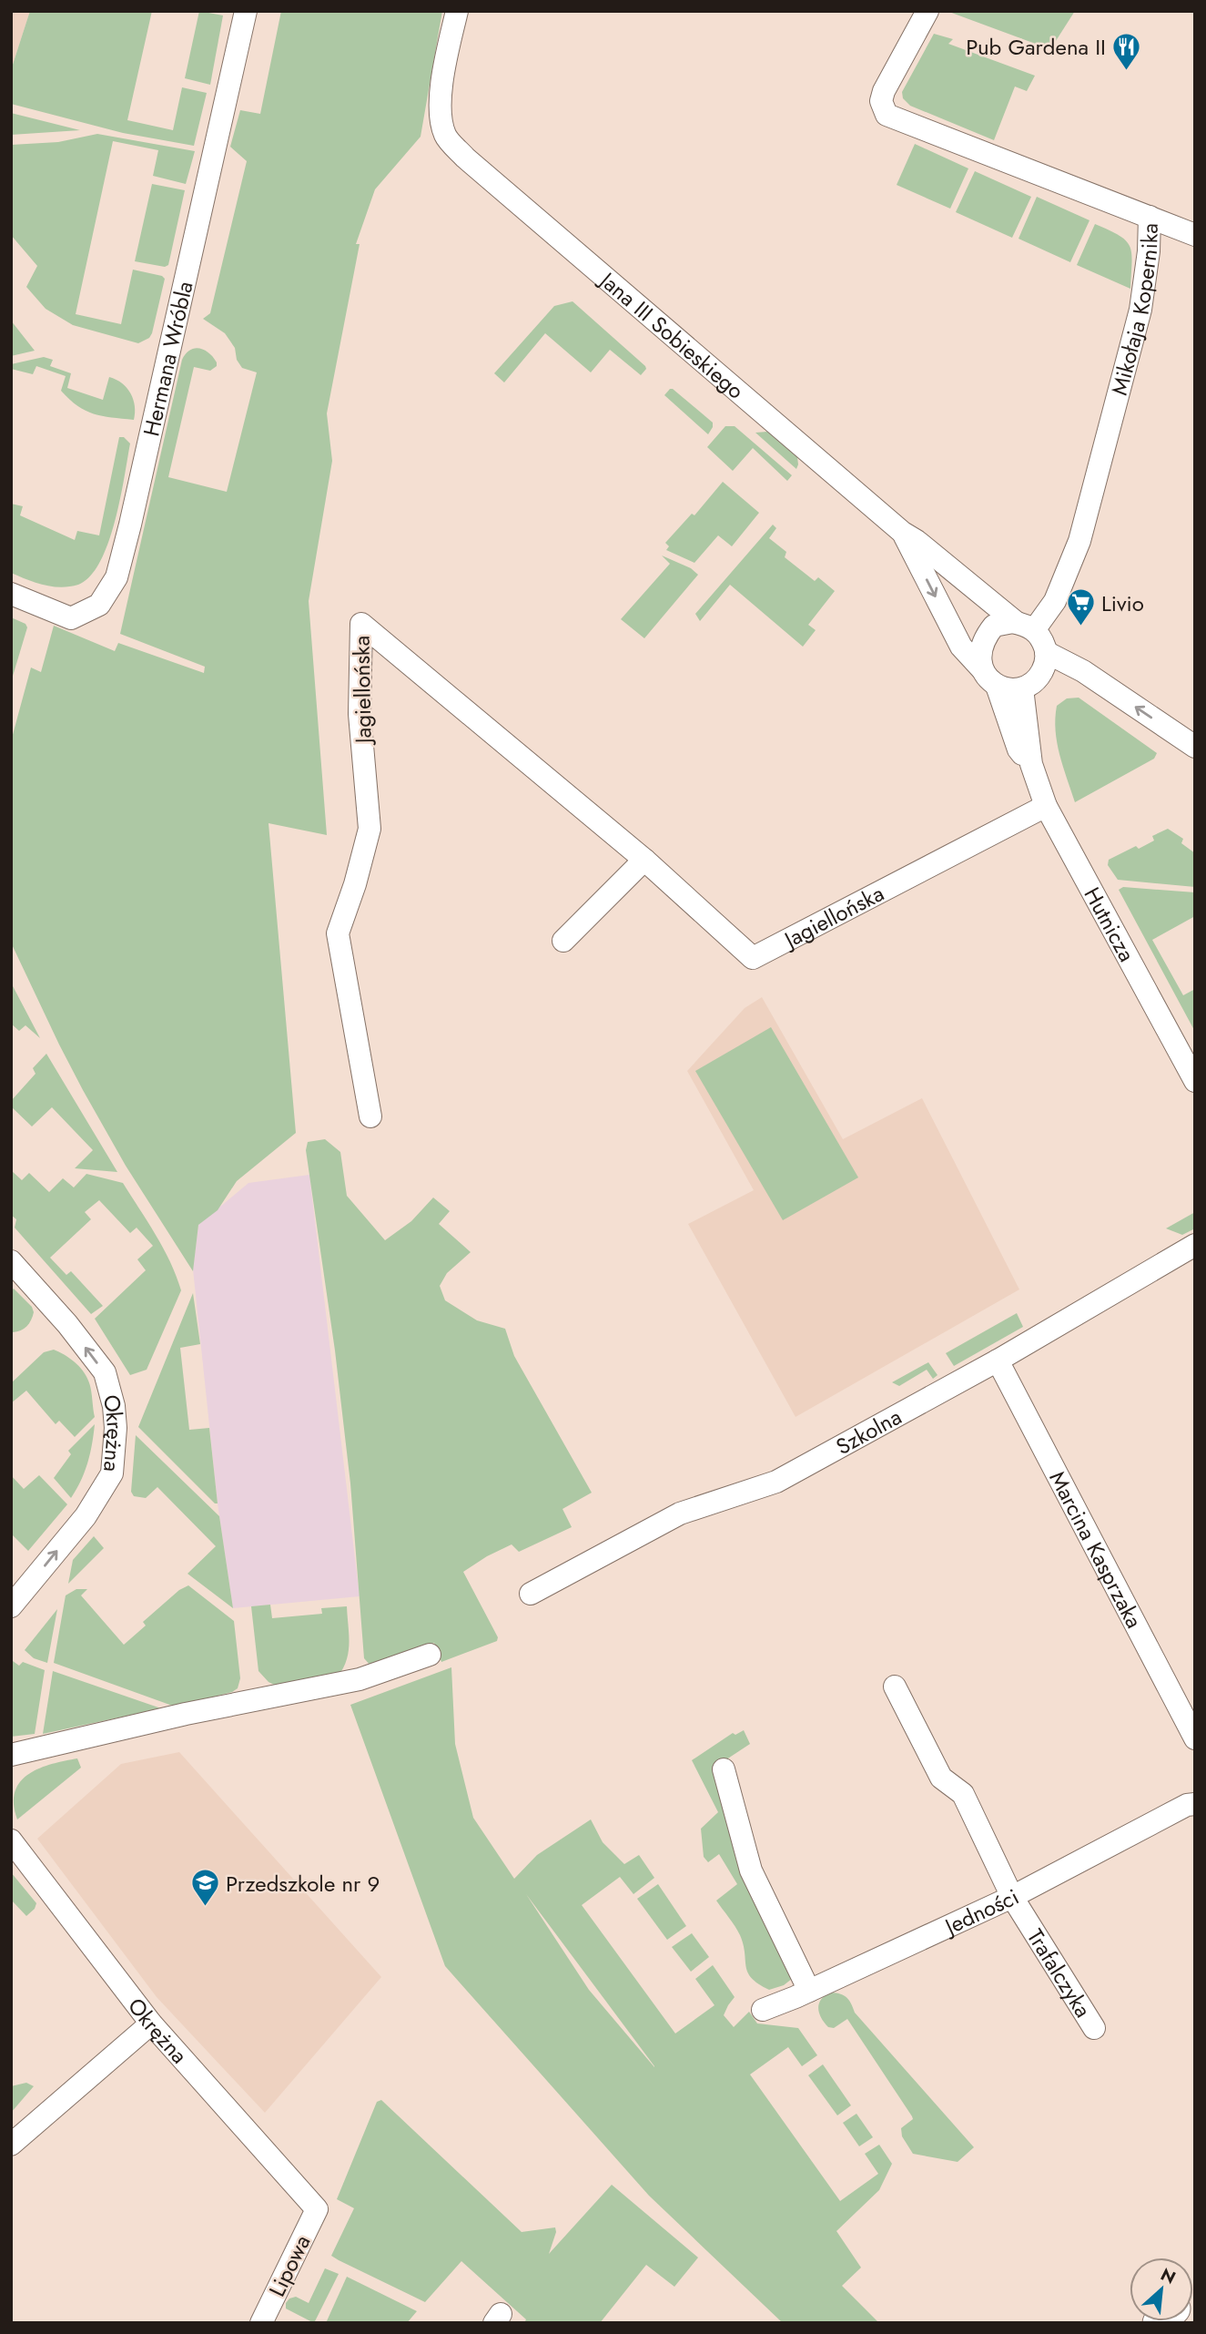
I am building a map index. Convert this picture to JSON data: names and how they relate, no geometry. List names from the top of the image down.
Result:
{
  "streets": {
    "street": [
      "Mikołaja Kopernika",
      "Jana III Sobieskiego",
      "Hermana Wróbla",
      "Jagiellońska",
      "Hutnicza",
      "Szkolna",
      "Okrężna",
      "Marcina Kasprzaka",
      "Jedności",
      "Trafalczyka",
      "Lipowa"
    ]
  },
  "crossings": [
    ["Mikołaja Kopernika", "Jana III Sobieskiego"],
    ["Mikołaja Kopernika", "Hutnicza"],
    ["Jana III Sobieskiego", "Hutnicza"],
    ["Jagiellońska", "Hutnicza"],
    ["Szkolna", "Marcina Kasprzaka"],
    ["Okrężna", "Lipowa"],
    ["Jedności", "Trafalczyka"]
  ],
  "one_way": ["Okrężna"],
  "places": {
    "restaurant": ["Pub Gardena II"],
    "supermarket": ["Livio"],
    "school or university": ["Przedszkole nr 9"]
  },
  "north": "top right"
}
